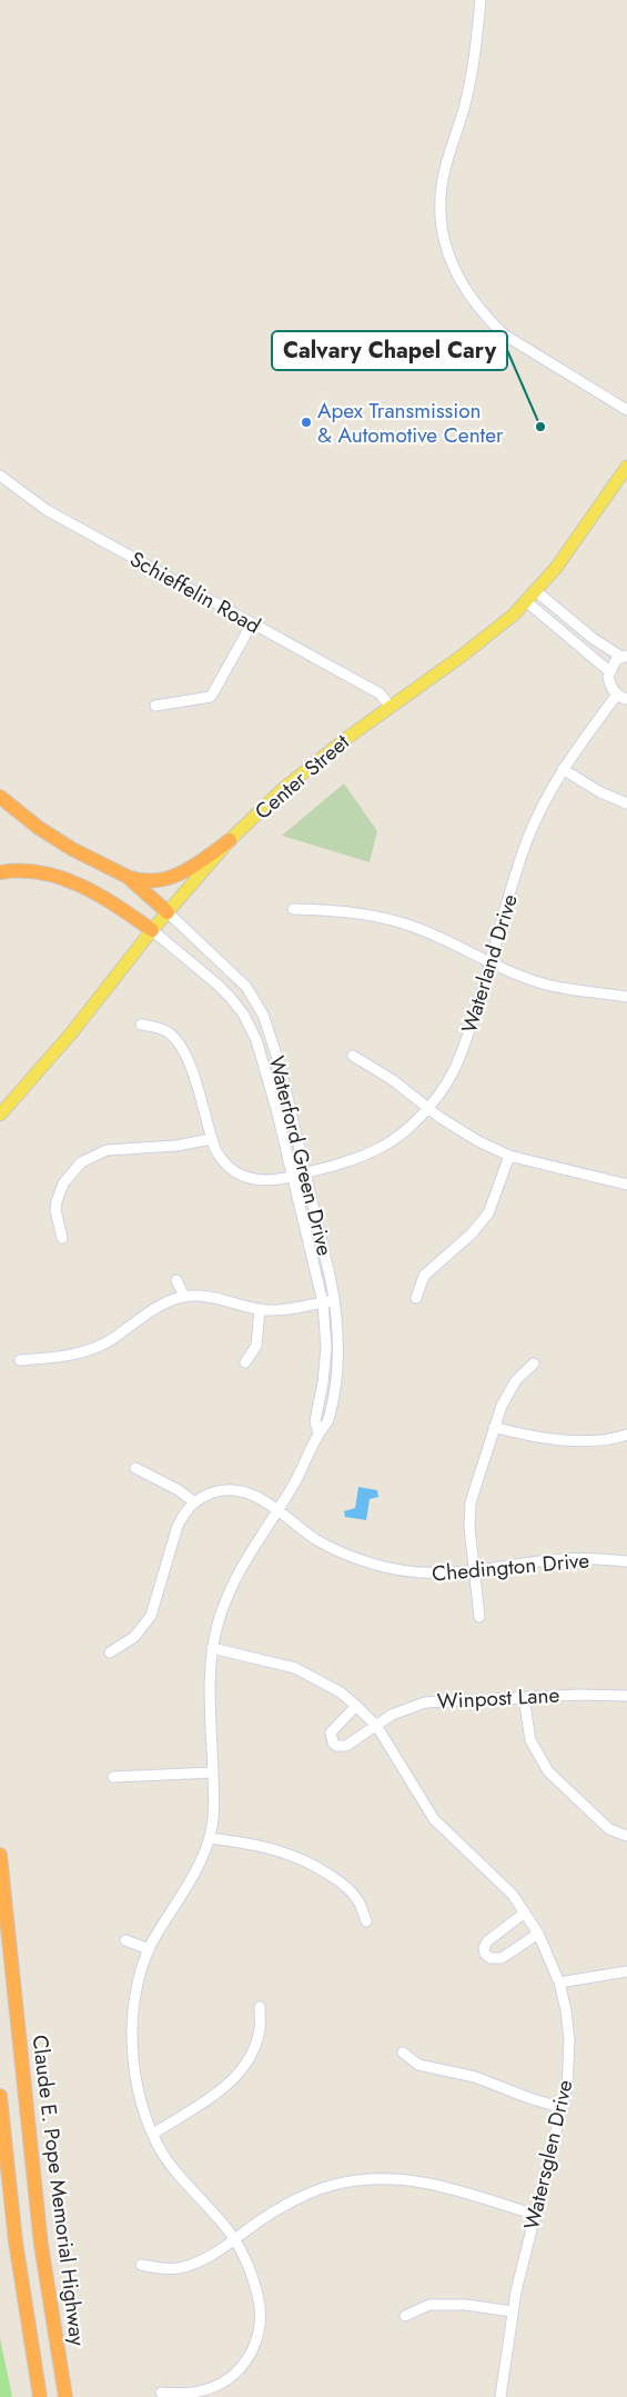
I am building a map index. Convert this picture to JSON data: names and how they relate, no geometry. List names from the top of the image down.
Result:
{
  "streets": {
    "highway": ["Claude E. Pope Memorial Highway"],
    "main road": ["Center Street"],
    "street": [
      "Schieffelin Road",
      "Waterland Drive",
      "Waterford Green Drive",
      "Chedington Drive",
      "Winpost Lane",
      "Watersglen Drive"
    ]
  },
  "crossings": [
    ["Schieffelin Road", "Center Street"],
    ["Center Street", "Waterford Green Drive"],
    ["Waterland Drive", "Waterford Green Drive"],
    ["Waterford Green Drive", "Chedington Drive"],
    ["Waterford Green Drive", "Watersglen Drive"],
    ["Winpost Lane", "Watersglen Drive"]
  ],
  "places": ["Apex Transmission & Automotive Center", "Calvary Chapel Cary"]
}
